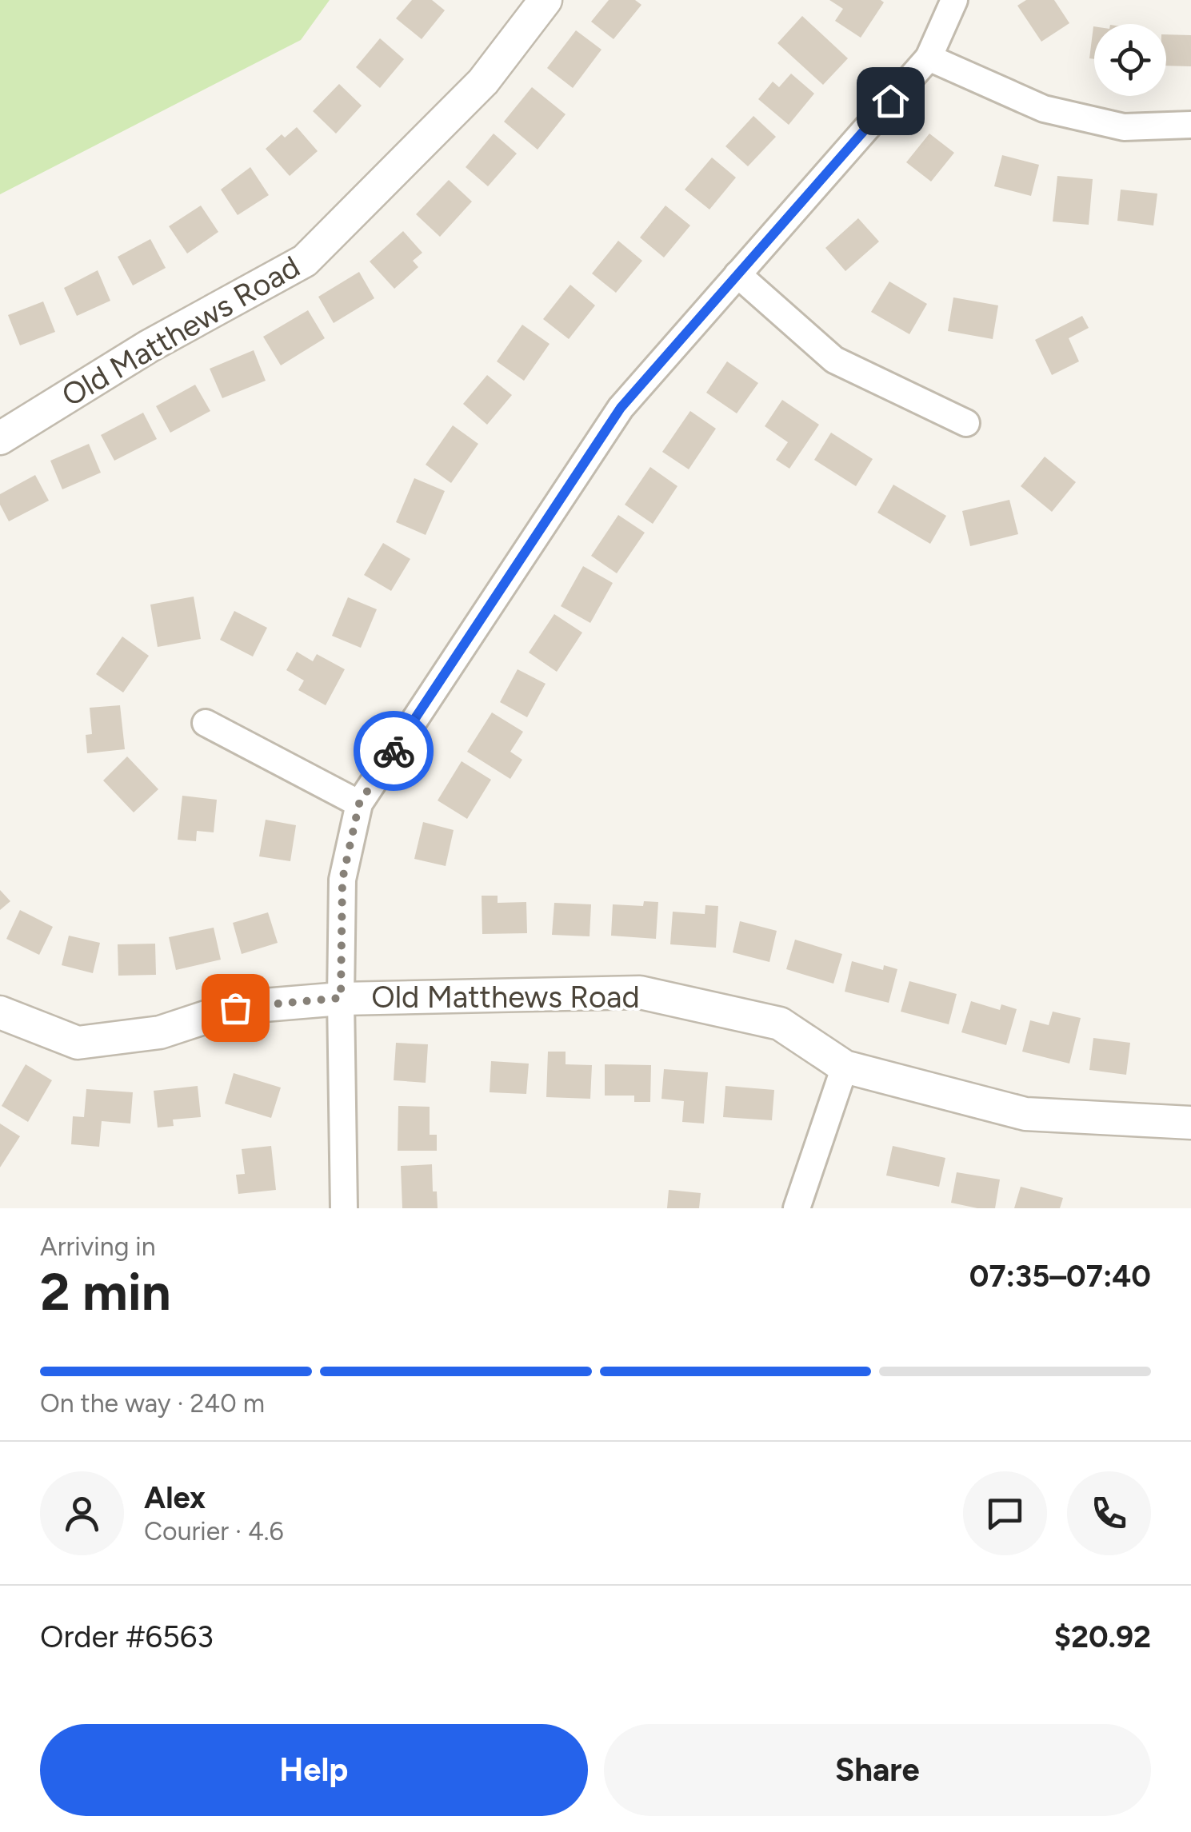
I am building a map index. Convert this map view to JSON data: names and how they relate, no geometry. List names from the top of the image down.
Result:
{
  "streets": {
    "street": ["Old Matthews Road"]
  },
  "page": {
    "heading": ["2 min", "Arriving in", "07:35–07:40"],
    "panel": [
      "Alex",
      "Courier · 4.6",
      "Order #6563",
      "$20.92"
    ],
    "bar": "On the way · 240 m",
    "buttons": ["Help", "Share"]
  }
}
